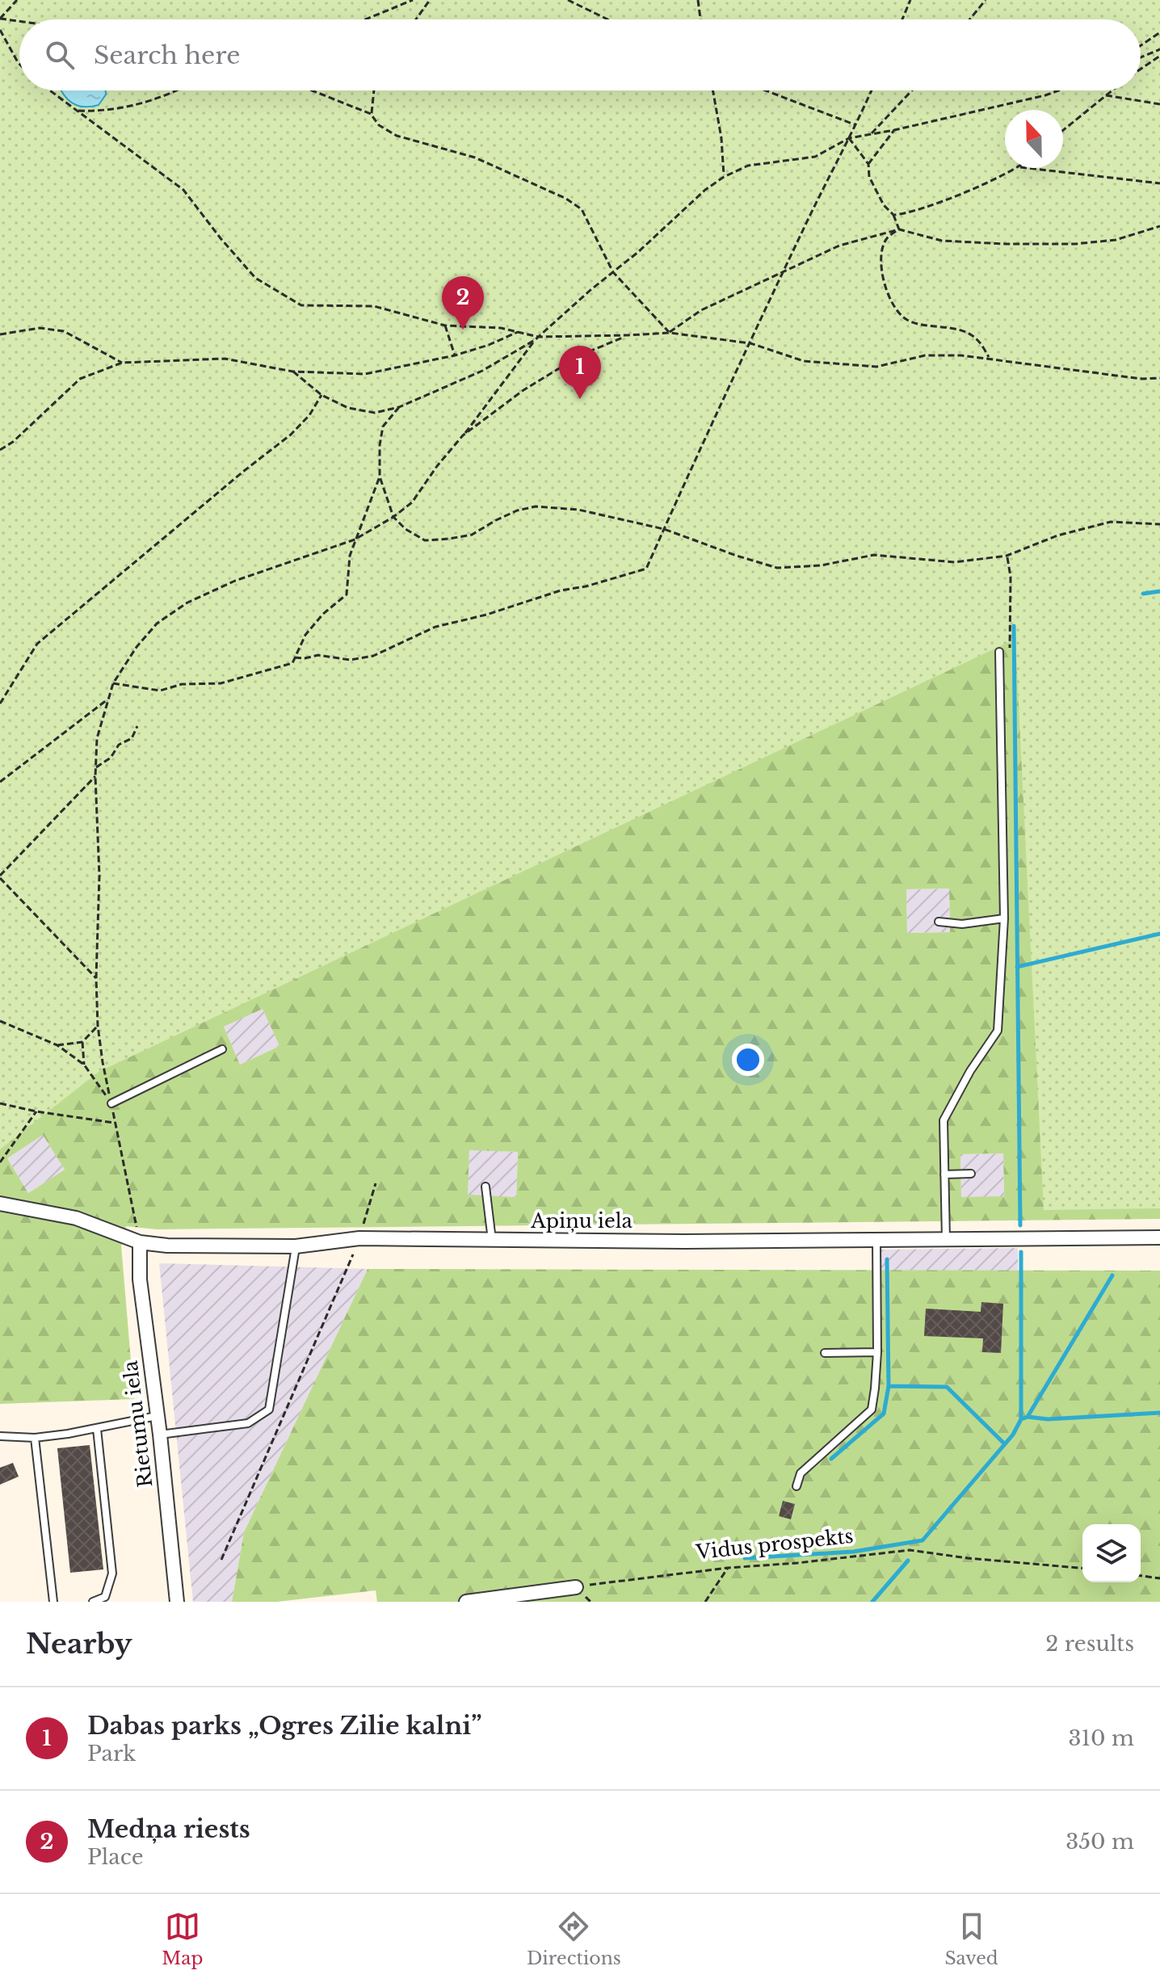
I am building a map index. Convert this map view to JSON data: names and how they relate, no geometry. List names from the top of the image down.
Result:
{
  "streets": {
    "street": ["Apiņu iela", "Rietumu iela"],
    "path": ["Vidus prospekts"]
  },
  "crossings": [
    ["Apiņu iela", "Rietumu iela"]
  ],
  "north": "top",
  "page": {
    "search": "Search here",
    "pins": ["2", "1"],
    "heading": ["Nearby", "2 results"],
    "list": [
      {
        "mark": "1",
        "name": "Dabas parks „Ogres Zilie kalni”",
        "note": "Park",
        "value": "310 m"
      },
      {
        "mark": "2",
        "name": "Medņa riests",
        "note": "Place",
        "value": "350 m"
      }
    ],
    "nav": ["Map", "Directions", "Saved"]
  }
}
